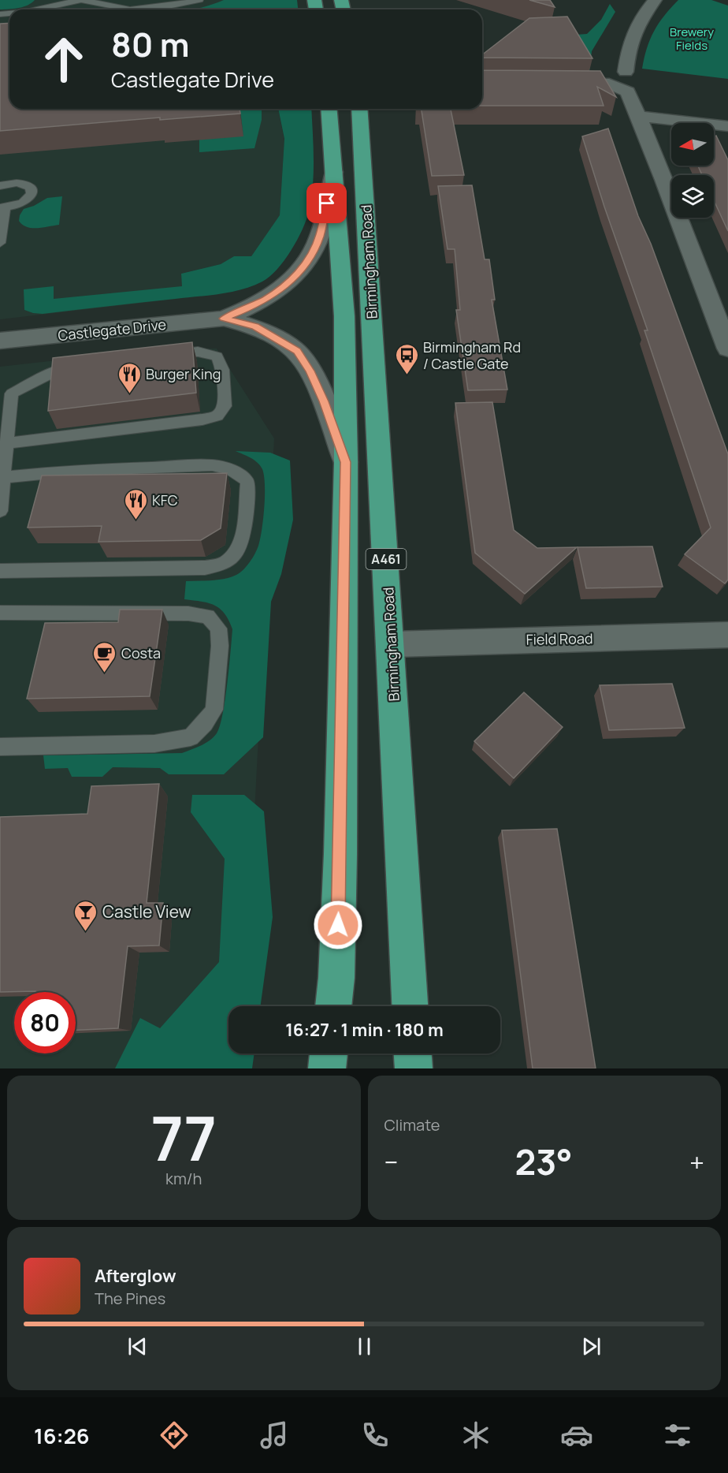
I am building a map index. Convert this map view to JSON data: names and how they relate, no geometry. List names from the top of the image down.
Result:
{
  "streets": {
    "highway": ["Birmingham Road", "A461"],
    "street": ["Castlegate Drive", "Field Road"]
  },
  "crossings": [
    ["Birmingham Road", "Castlegate Drive"],
    ["Birmingham Road", "Field Road"]
  ],
  "parks": ["Brewery Fields"],
  "places": {
    "bus stop": ["Birmingham Rd / Castle Gate"],
    "restaurant": ["Burger King", "KFC"],
    "cafe": ["Costa"],
    "bar": ["Castle View"]
  },
  "north": "left",
  "page": {
    "turn": ["80 m", "Castlegate Drive"],
    "limit": "80",
    "trip": "16:27 · 1 min · 180 m",
    "tile": [
      ["77", "km/h"],
      "Climate"
    ],
    "heat": ["−", "23°", "+"],
    "song": ["Afterglow", "The Pines"],
    "tabs": "16:26"
  }
}
